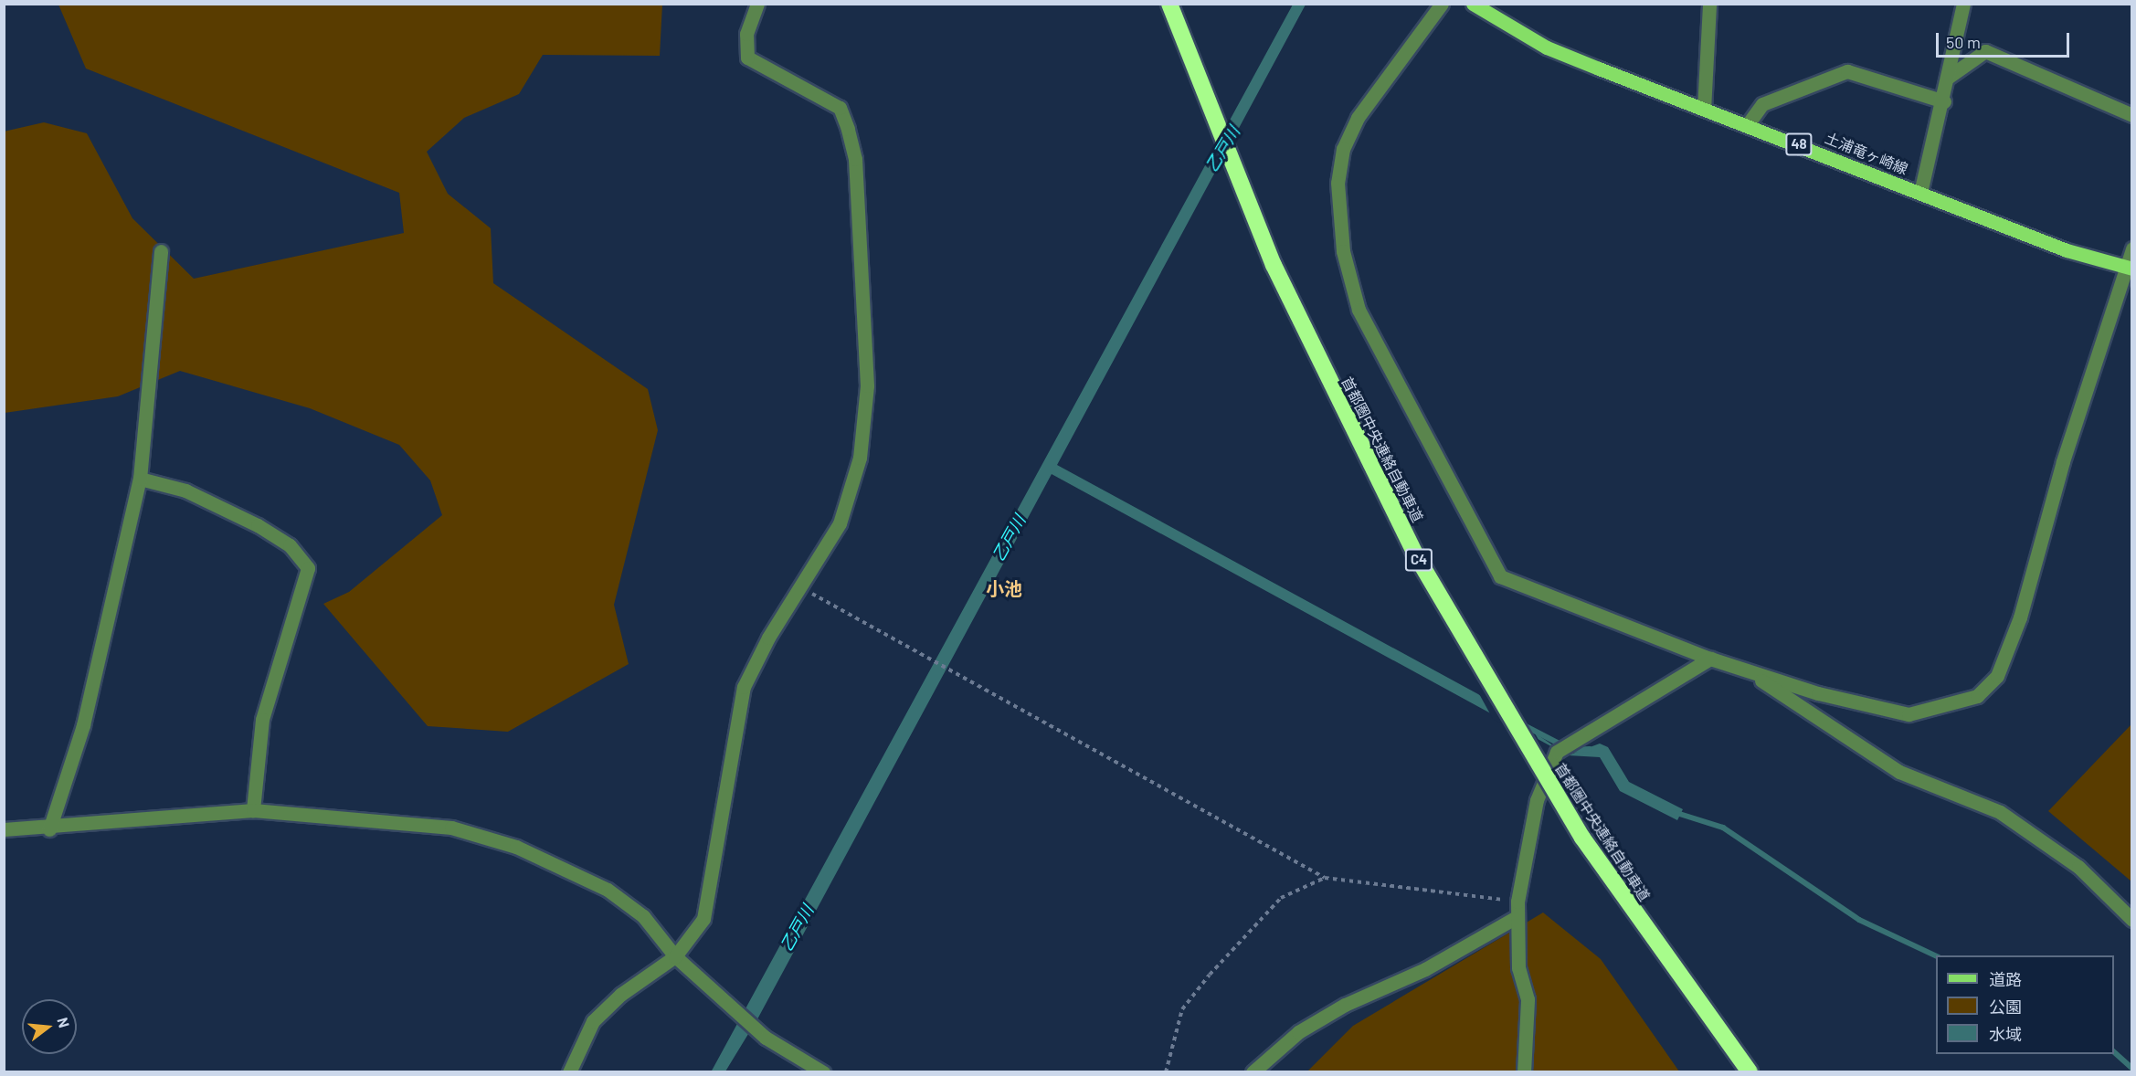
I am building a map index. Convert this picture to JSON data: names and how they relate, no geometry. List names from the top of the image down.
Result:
{
  "streets": {
    "highway": ["首都圏中央連絡自動車道", "C4"],
    "main road": ["48", "土浦竜ヶ崎線"]
  },
  "districts": ["小池"],
  "water": ["乙戸川"],
  "legend": ["道路", "公園", "水域"],
  "scale_bar": "50 m",
  "north": "right"
}
